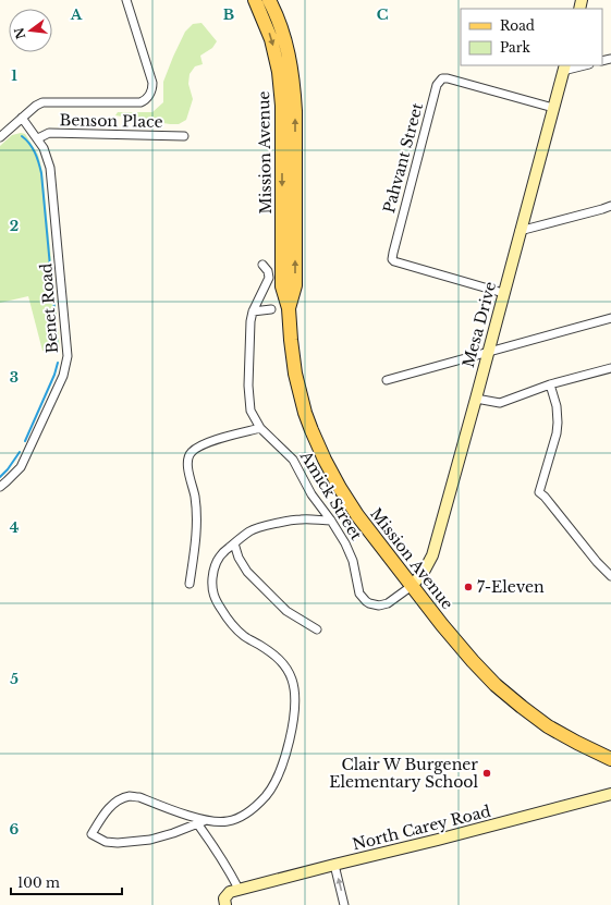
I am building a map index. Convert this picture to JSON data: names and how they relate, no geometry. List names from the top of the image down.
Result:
{
  "streets": {
    "main road": ["Mission Avenue", "Mesa Drive", "North Carey Road"],
    "street": [
      "Benson Place",
      "Pahvant Street",
      "Benet Road",
      "Amick Street"
    ]
  },
  "crossings": [
    ["Benson Place", "Benet Road"],
    ["Mission Avenue", "Mesa Drive"],
    ["Mission Avenue", "Amick Street"],
    ["Pahvant Street", "Mesa Drive"],
    ["Mesa Drive", "Amick Street"]
  ],
  "places": ["7-Eleven", "Clair W Burgener Elementary School"],
  "legend": ["Road", "Park"],
  "scale_bar": "100 m",
  "north": "left",
  "grid": {
    "columns": ["A", "B", "C"],
    "rows": [
      "1",
      "2",
      "3",
      "4",
      "5",
      "6"
    ]
  }
}
